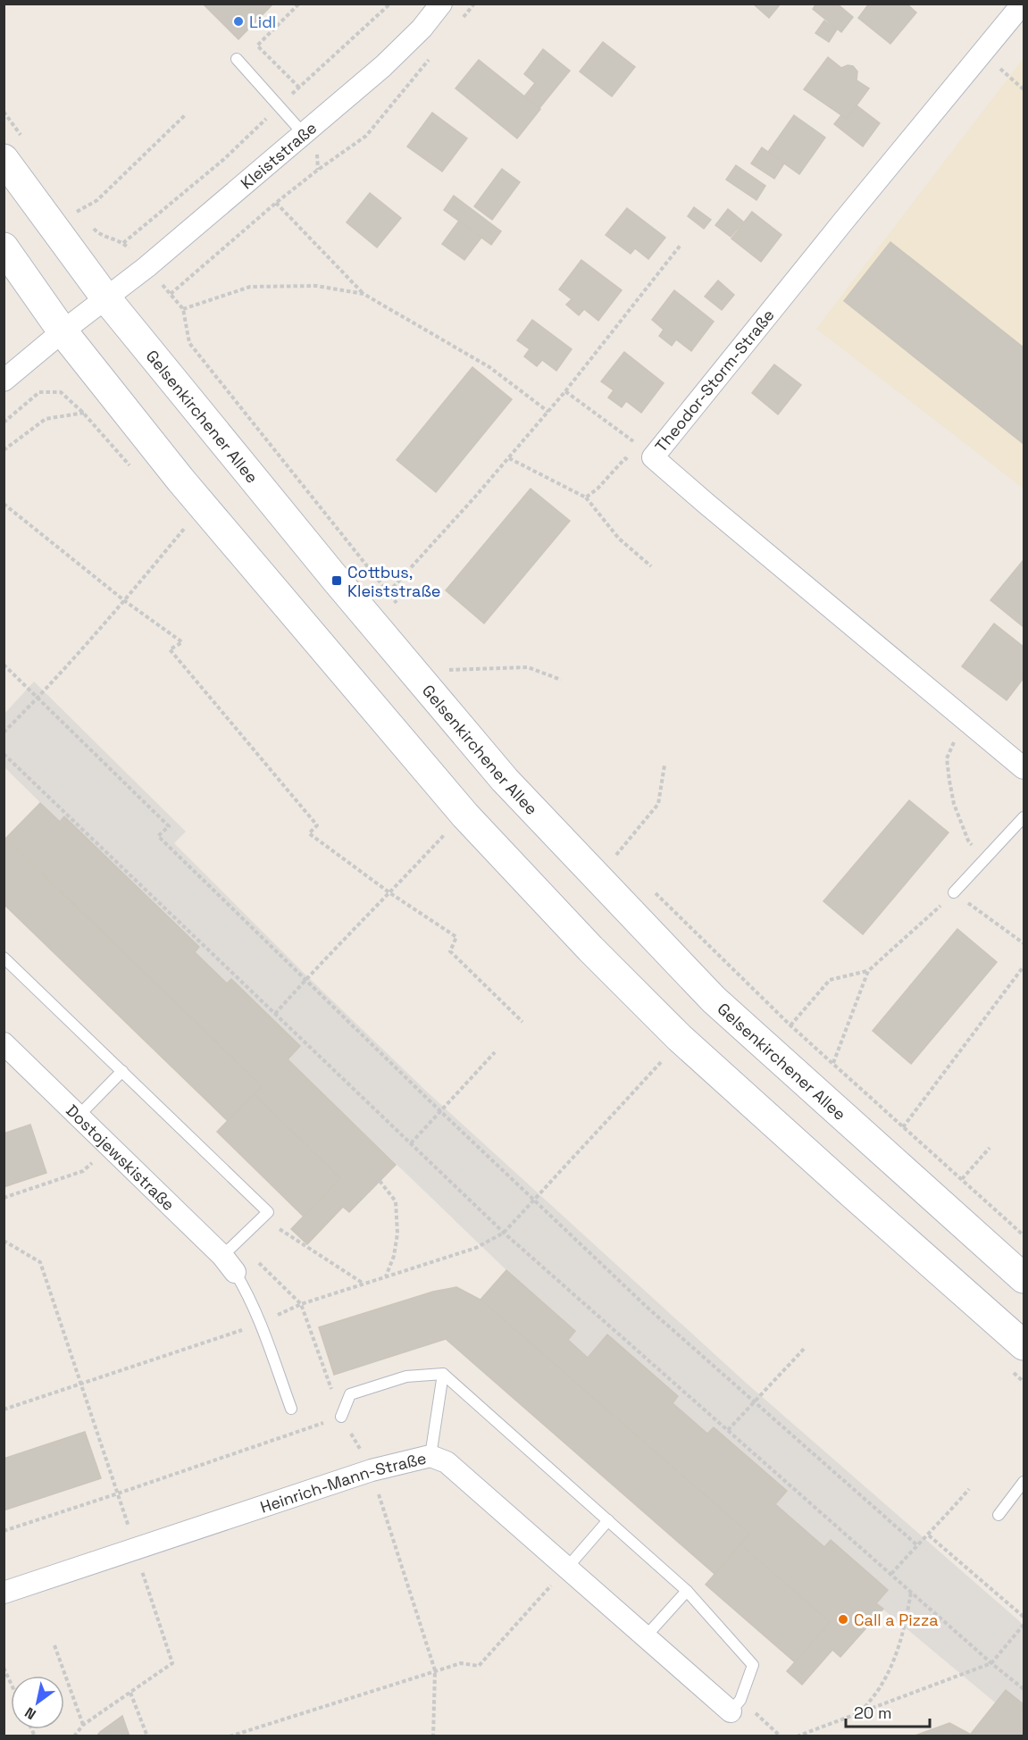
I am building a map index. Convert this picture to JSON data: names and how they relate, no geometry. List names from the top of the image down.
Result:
{
  "streets": {
    "main road": ["Gelsenkirchener Allee"],
    "street": [
      "Kleiststraße",
      "Theodor-Storm-Straße",
      "Dostojewskistraße",
      "Heinrich-Mann-Straße"
    ]
  },
  "crossings": [
    ["Kleiststraße", "Gelsenkirchener Allee"]
  ],
  "places": {
    "other": ["Lidl", "Call a Pizza"],
    "transit": ["Cottbus, Kleiststraße"]
  },
  "scale_bar": "20 m",
  "north": "bottom left"
}
